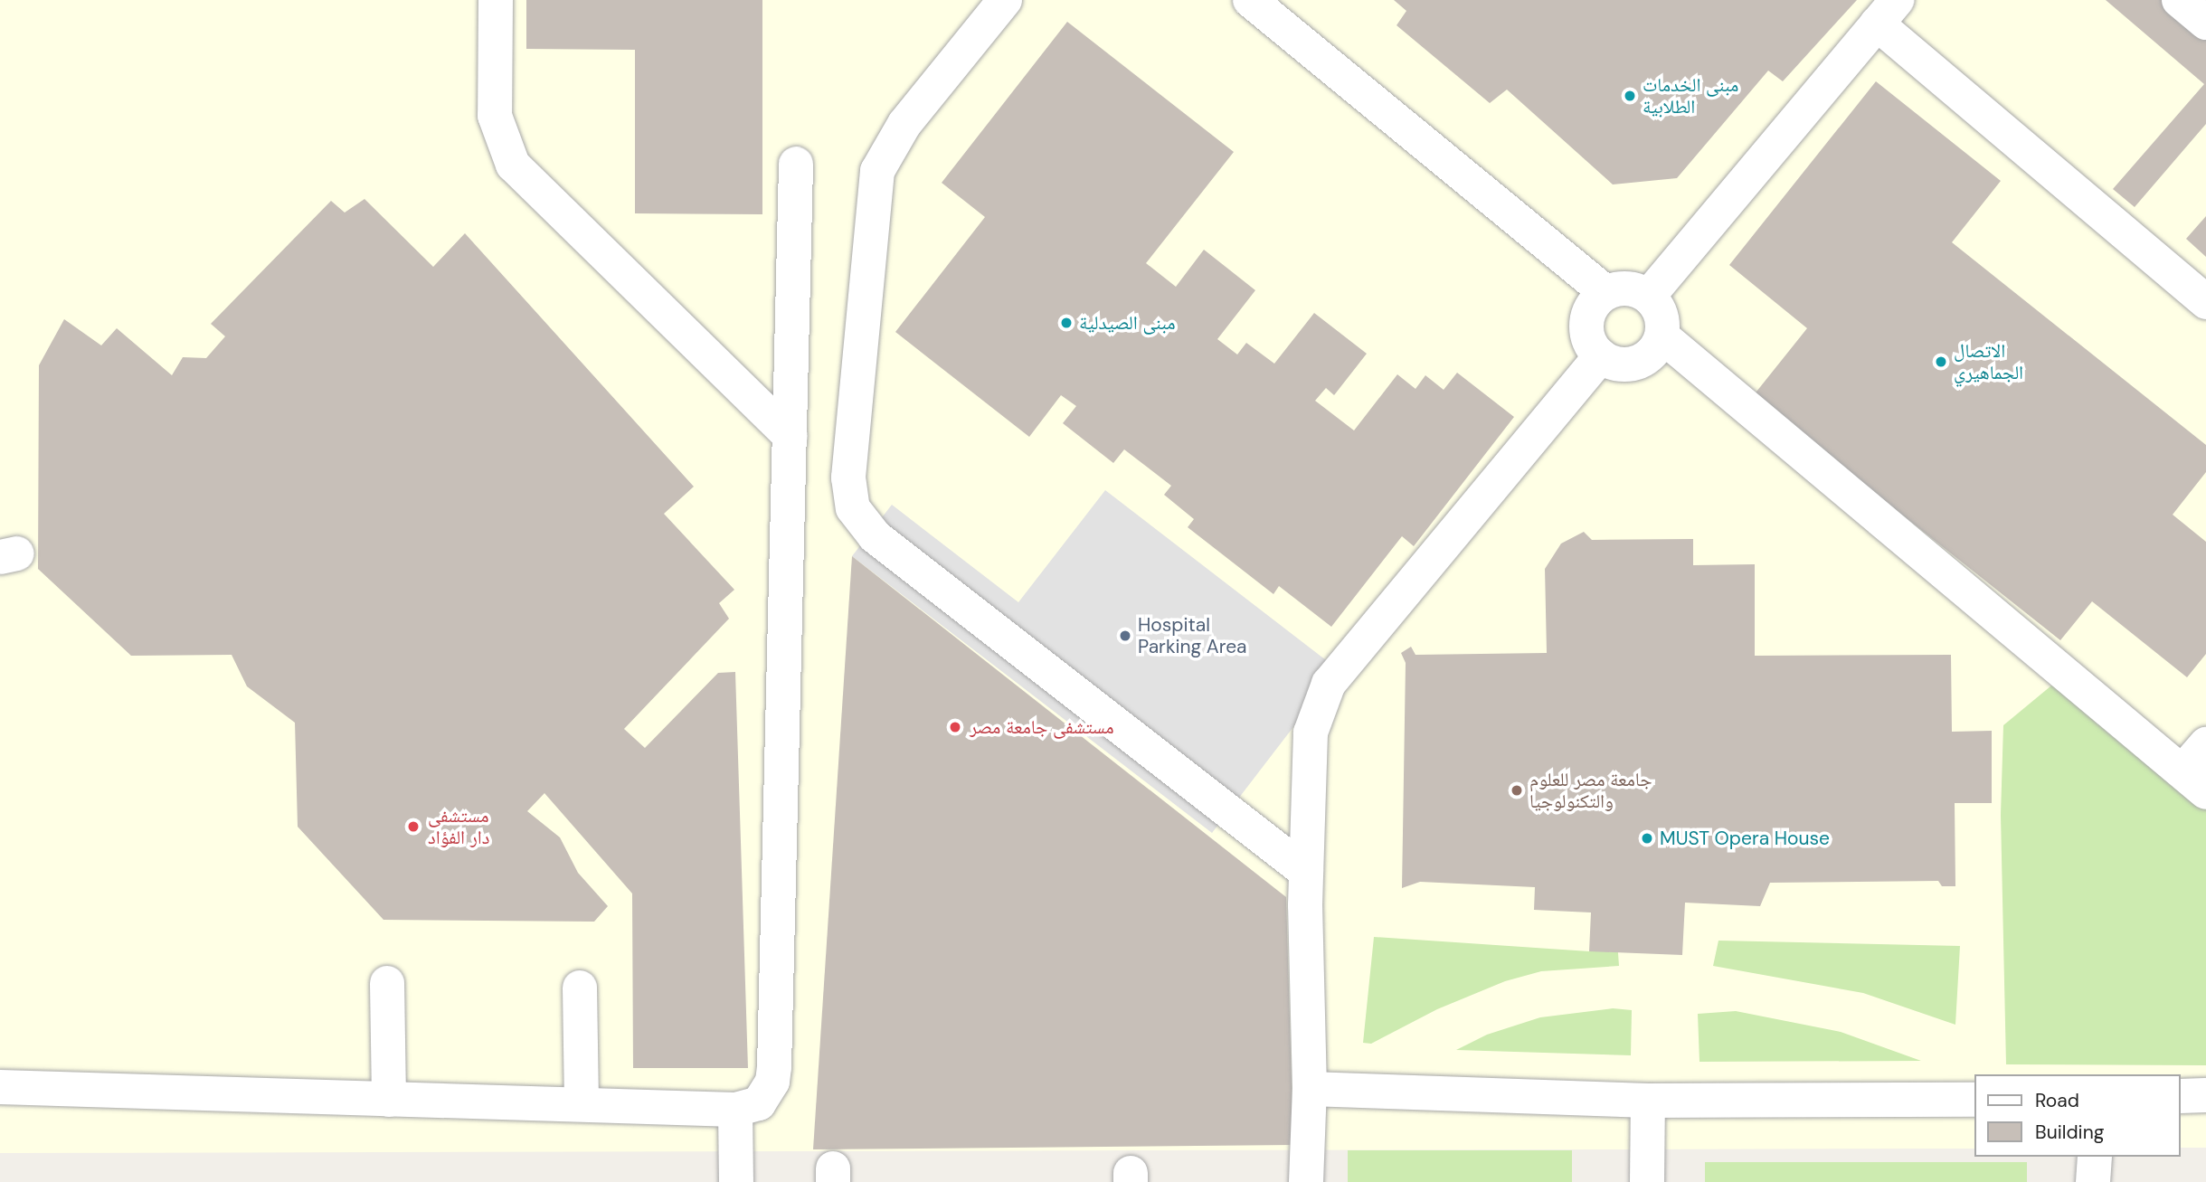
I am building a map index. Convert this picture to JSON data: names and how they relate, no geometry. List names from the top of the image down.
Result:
{
  "places": [
    "مبنى الخدمات الطلابية",
    "مبنى الصيدلية",
    "الاتصال الجماهيري",
    "Hospital Parking Area",
    "مستشفى جامعة مصر",
    "جامعة مصر للعلوم والتكنولوجيا",
    "مستشفى دار الفؤاد",
    "MUST Opera House"
  ],
  "legend": ["Road", "Building"]
}
